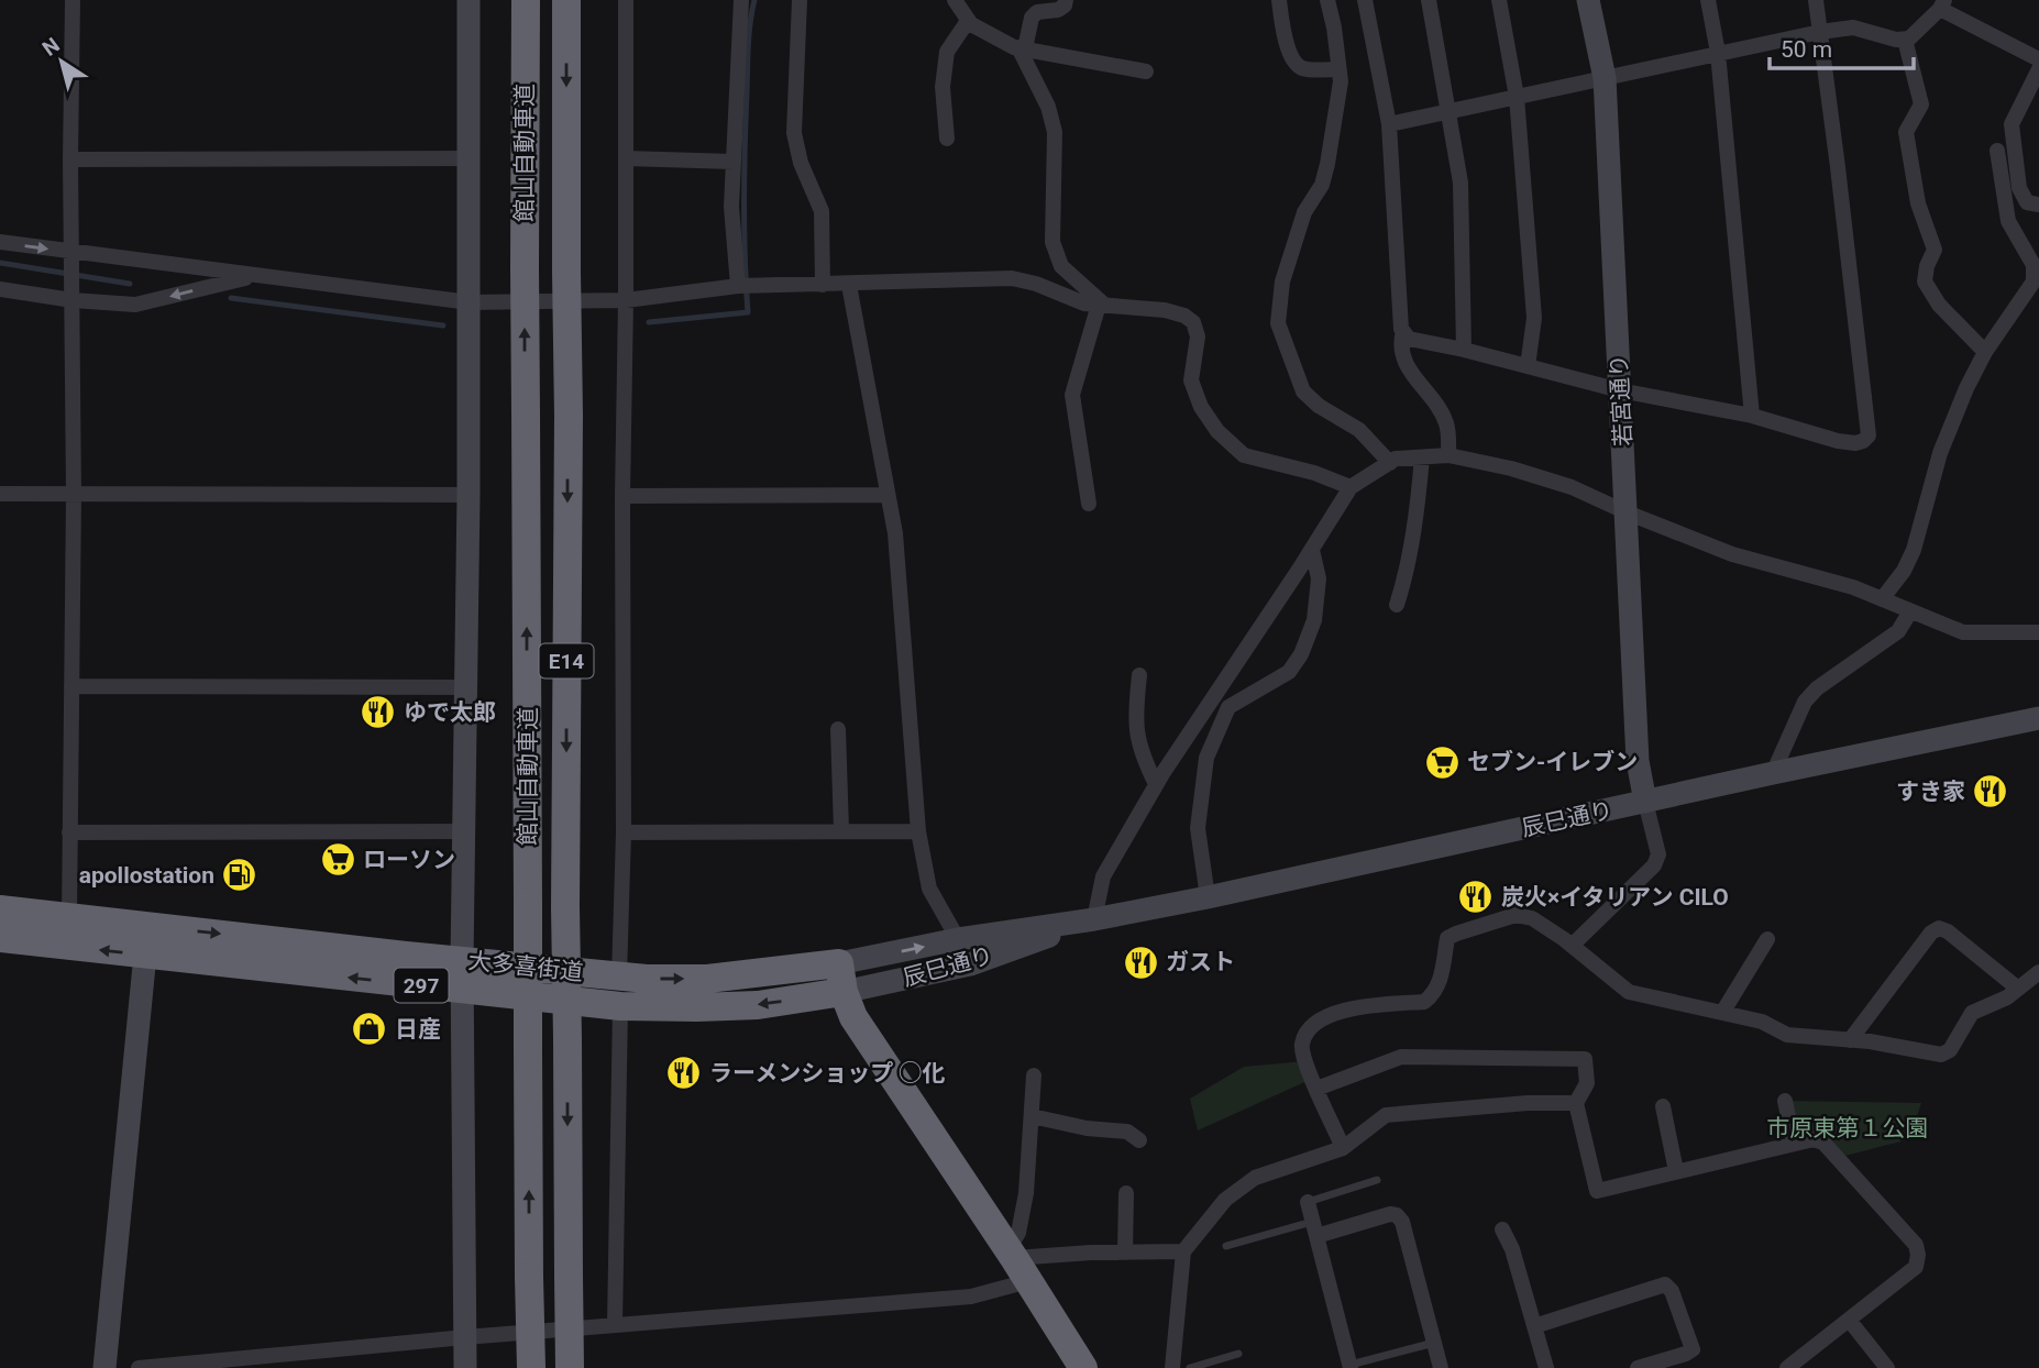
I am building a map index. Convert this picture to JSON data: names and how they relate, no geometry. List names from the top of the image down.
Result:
{
  "streets": {
    "highway": [
      "館山自動車道",
      "E14",
      "大多喜街道",
      "297"
    ],
    "street": ["若宮通り", "辰巳通り"]
  },
  "crossings": [
    ["若宮通り", "辰巳通り"],
    ["辰巳通り", "大多喜街道"]
  ],
  "parks": ["市原東第１公園"],
  "places": {
    "restaurant": [
      "ゆで太郎",
      "すき家",
      "炭火×イタリアン CILO",
      "ガスト",
      "ラーメンショップ ◯化"
    ],
    "supermarket": ["セブン-イレブン", "ローソン"],
    "fuel station": ["apollostation"],
    "shop": ["日産"]
  },
  "scale_bar": "50 m",
  "north": "top left"
}
